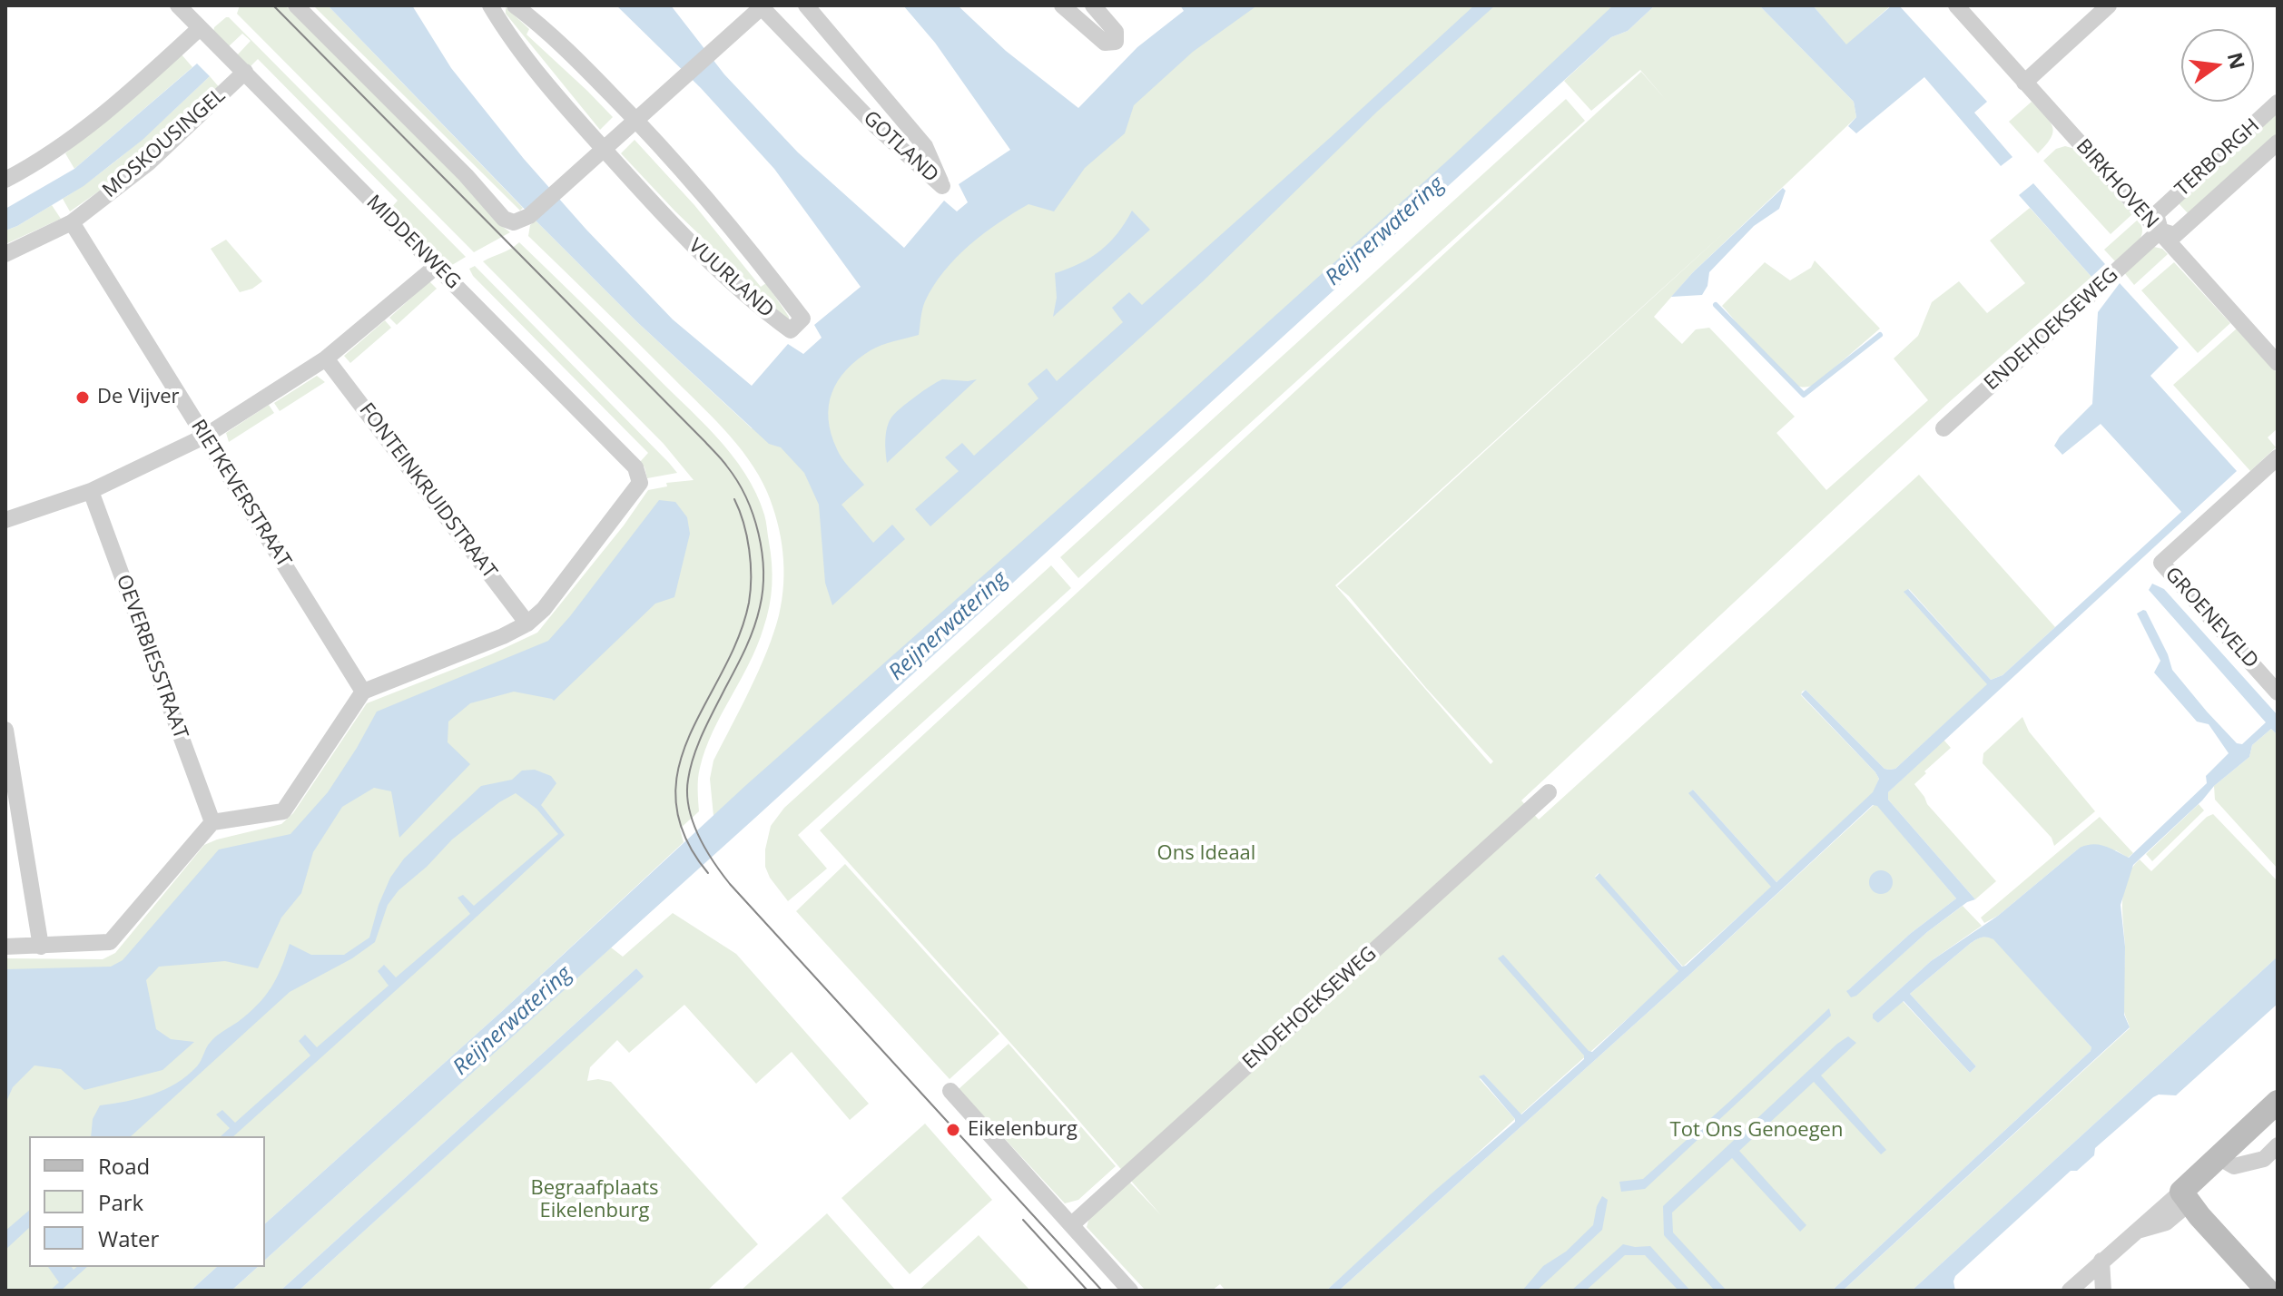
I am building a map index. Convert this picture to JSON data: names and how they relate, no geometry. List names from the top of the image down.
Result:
{
  "streets": {
    "street": [
      "MOSKOUSINGEL",
      "GOTLAND",
      "TERBORGH",
      "BIRKHOVEN",
      "MIDDENWEG",
      "VUURLAND",
      "ENDEHOEKSEWEG",
      "FONTEINKRUIDSTRAAT",
      "RIETKEVERSTRAAT",
      "GROENEVELD",
      "OEVERBIESSTRAAT"
    ]
  },
  "crossings": [
    ["MOSKOUSINGEL", "MIDDENWEG"],
    ["MOSKOUSINGEL", "RIETKEVERSTRAAT"],
    ["GOTLAND", "VUURLAND"],
    ["TERBORGH", "BIRKHOVEN"],
    ["TERBORGH", "ENDEHOEKSEWEG"],
    ["BIRKHOVEN", "ENDEHOEKSEWEG"],
    ["MIDDENWEG", "FONTEINKRUIDSTRAAT"]
  ],
  "water": ["Reijnerwatering"],
  "parks": ["Ons Ideaal", "Tot Ons Genoegen", "Begraafplaats Eikelenburg"],
  "places": ["De Vijver", "Eikelenburg"],
  "legend": ["Road", "Park", "Water"],
  "north": "right"
}
